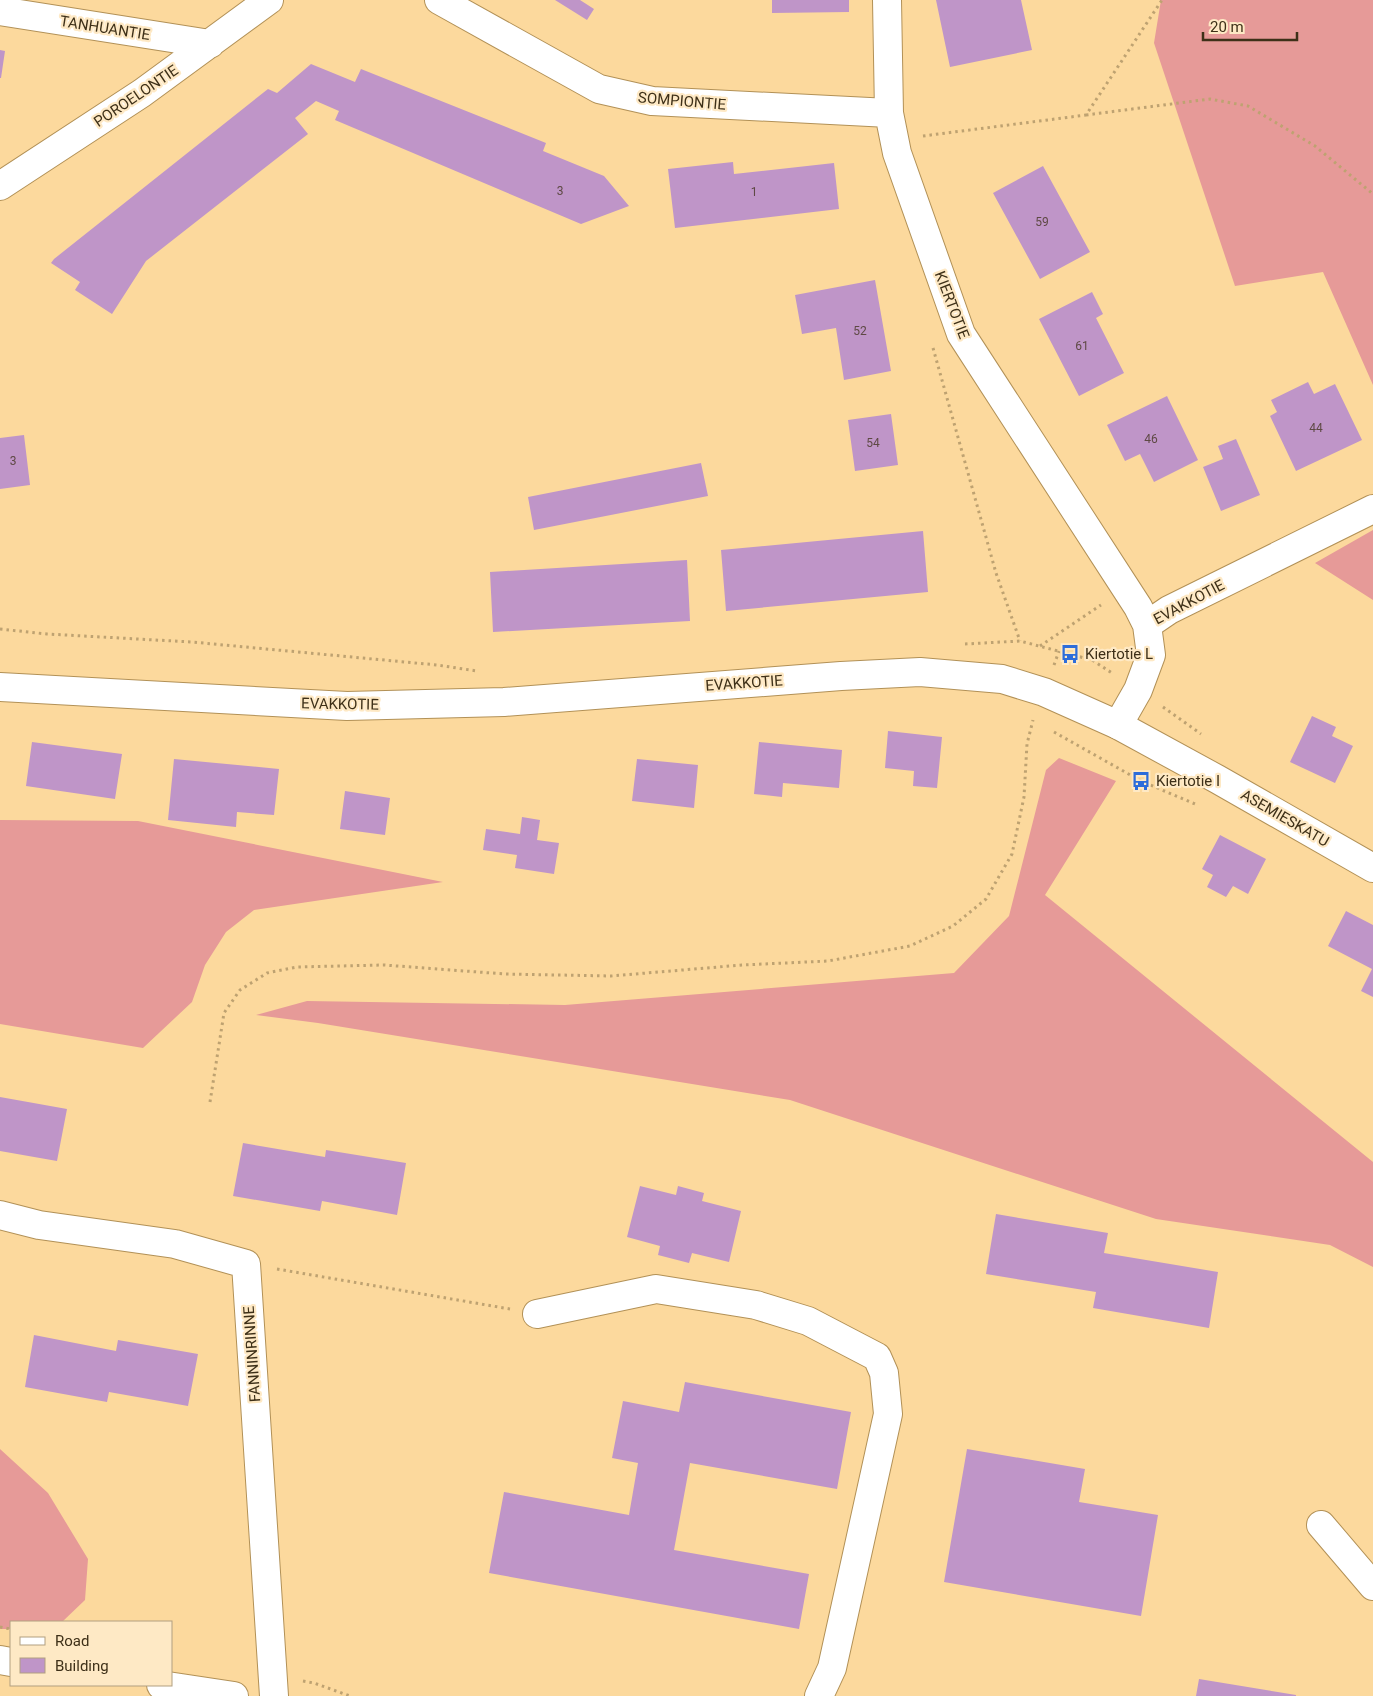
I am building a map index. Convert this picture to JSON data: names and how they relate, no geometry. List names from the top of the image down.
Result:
{
  "streets": {
    "street": [
      "TANHUANTIE",
      "POROELONTIE",
      "SOMPIONTIE",
      "KIERTOTIE",
      "EVAKKOTIE",
      "ASEMIESKATU",
      "FANNINRINNE"
    ]
  },
  "crossings": [
    ["TANHUANTIE", "POROELONTIE"],
    ["SOMPIONTIE", "KIERTOTIE"],
    ["KIERTOTIE", "EVAKKOTIE"],
    ["EVAKKOTIE", "ASEMIESKATU"]
  ],
  "places": {
    "bus stop": ["Kiertotie L", "Kiertotie I"]
  },
  "house_numbers": [
    "3",
    "1",
    "59",
    "52",
    "61",
    "44",
    "46",
    "54",
    "3"
  ],
  "legend": ["Road", "Building"],
  "scale_bar": "20 m"
}
